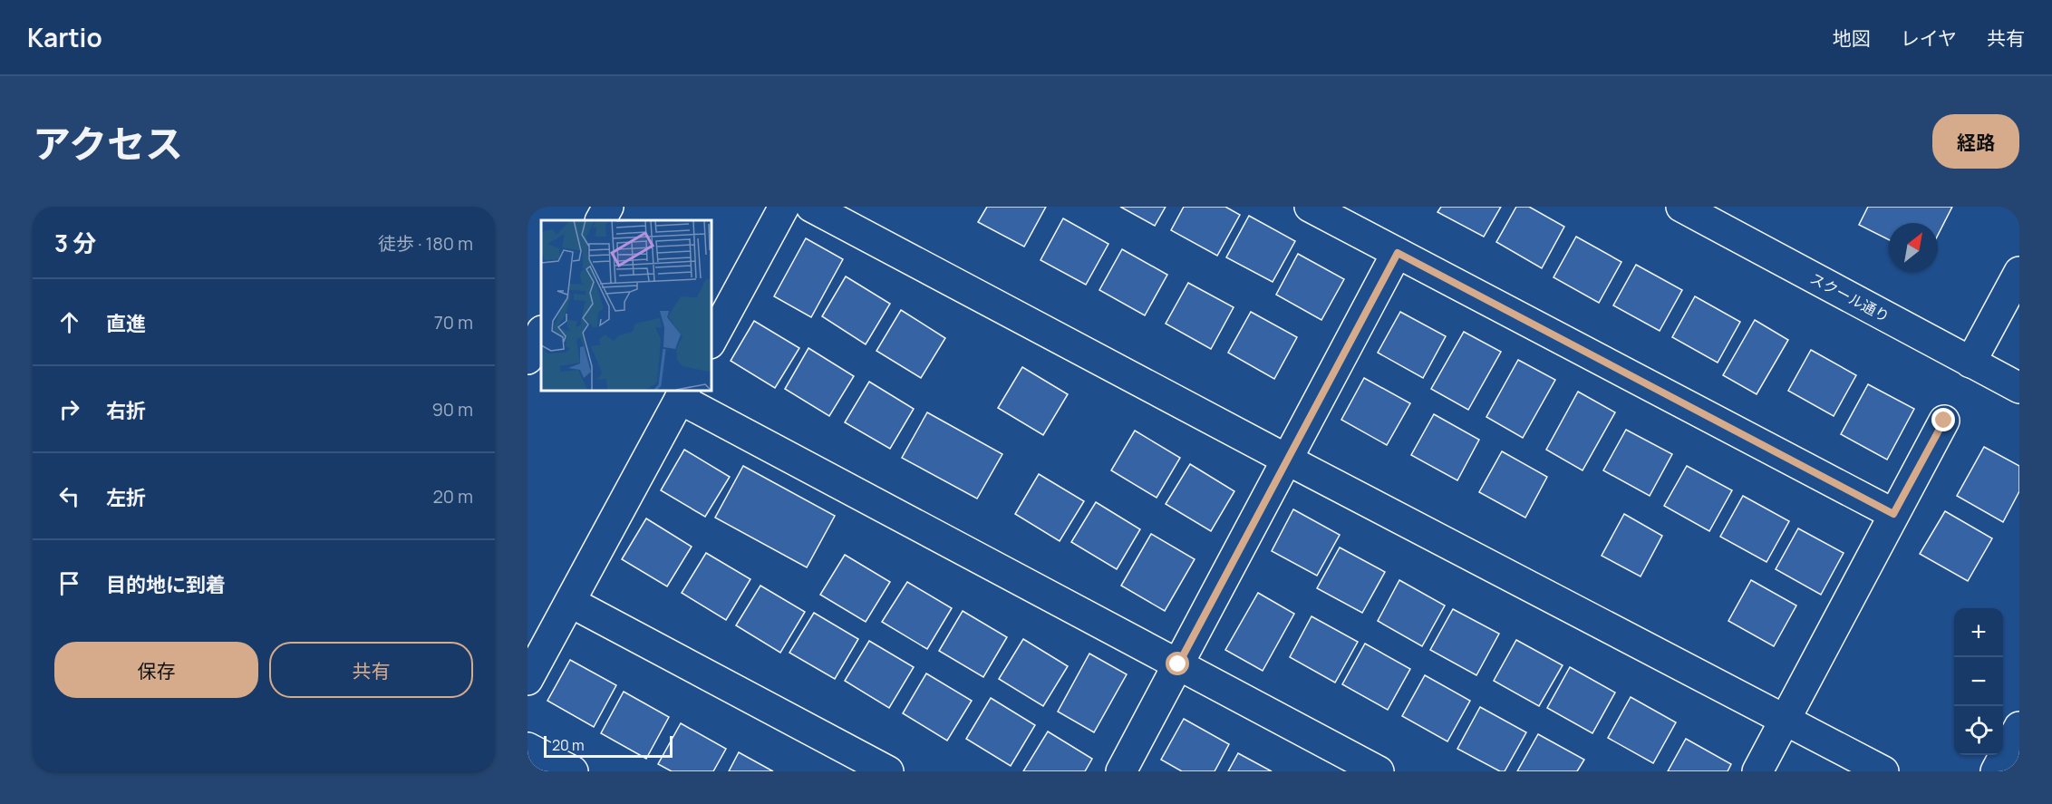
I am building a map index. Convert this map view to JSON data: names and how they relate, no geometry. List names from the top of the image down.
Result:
{
  "streets": {
    "street": ["スクール通り"]
  },
  "scale_bar": "20 m",
  "north": "top right",
  "page": {
    "header": "Kartio",
    "nav": ["地図", "レイヤ", "共有"],
    "title": "アクセス",
    "buttons": [
      "経路",
      ["保存", "共有"]
    ],
    "heading": ["3 分", "徒歩 · 180 m"],
    "list": [
      ["直進", "70 m"],
      ["右折", "90 m"],
      ["左折", "20 m"],
      "目的地に到着"
    ],
    "map_buttons": ["+", "−"],
    "scale": "20 m"
  }
}
